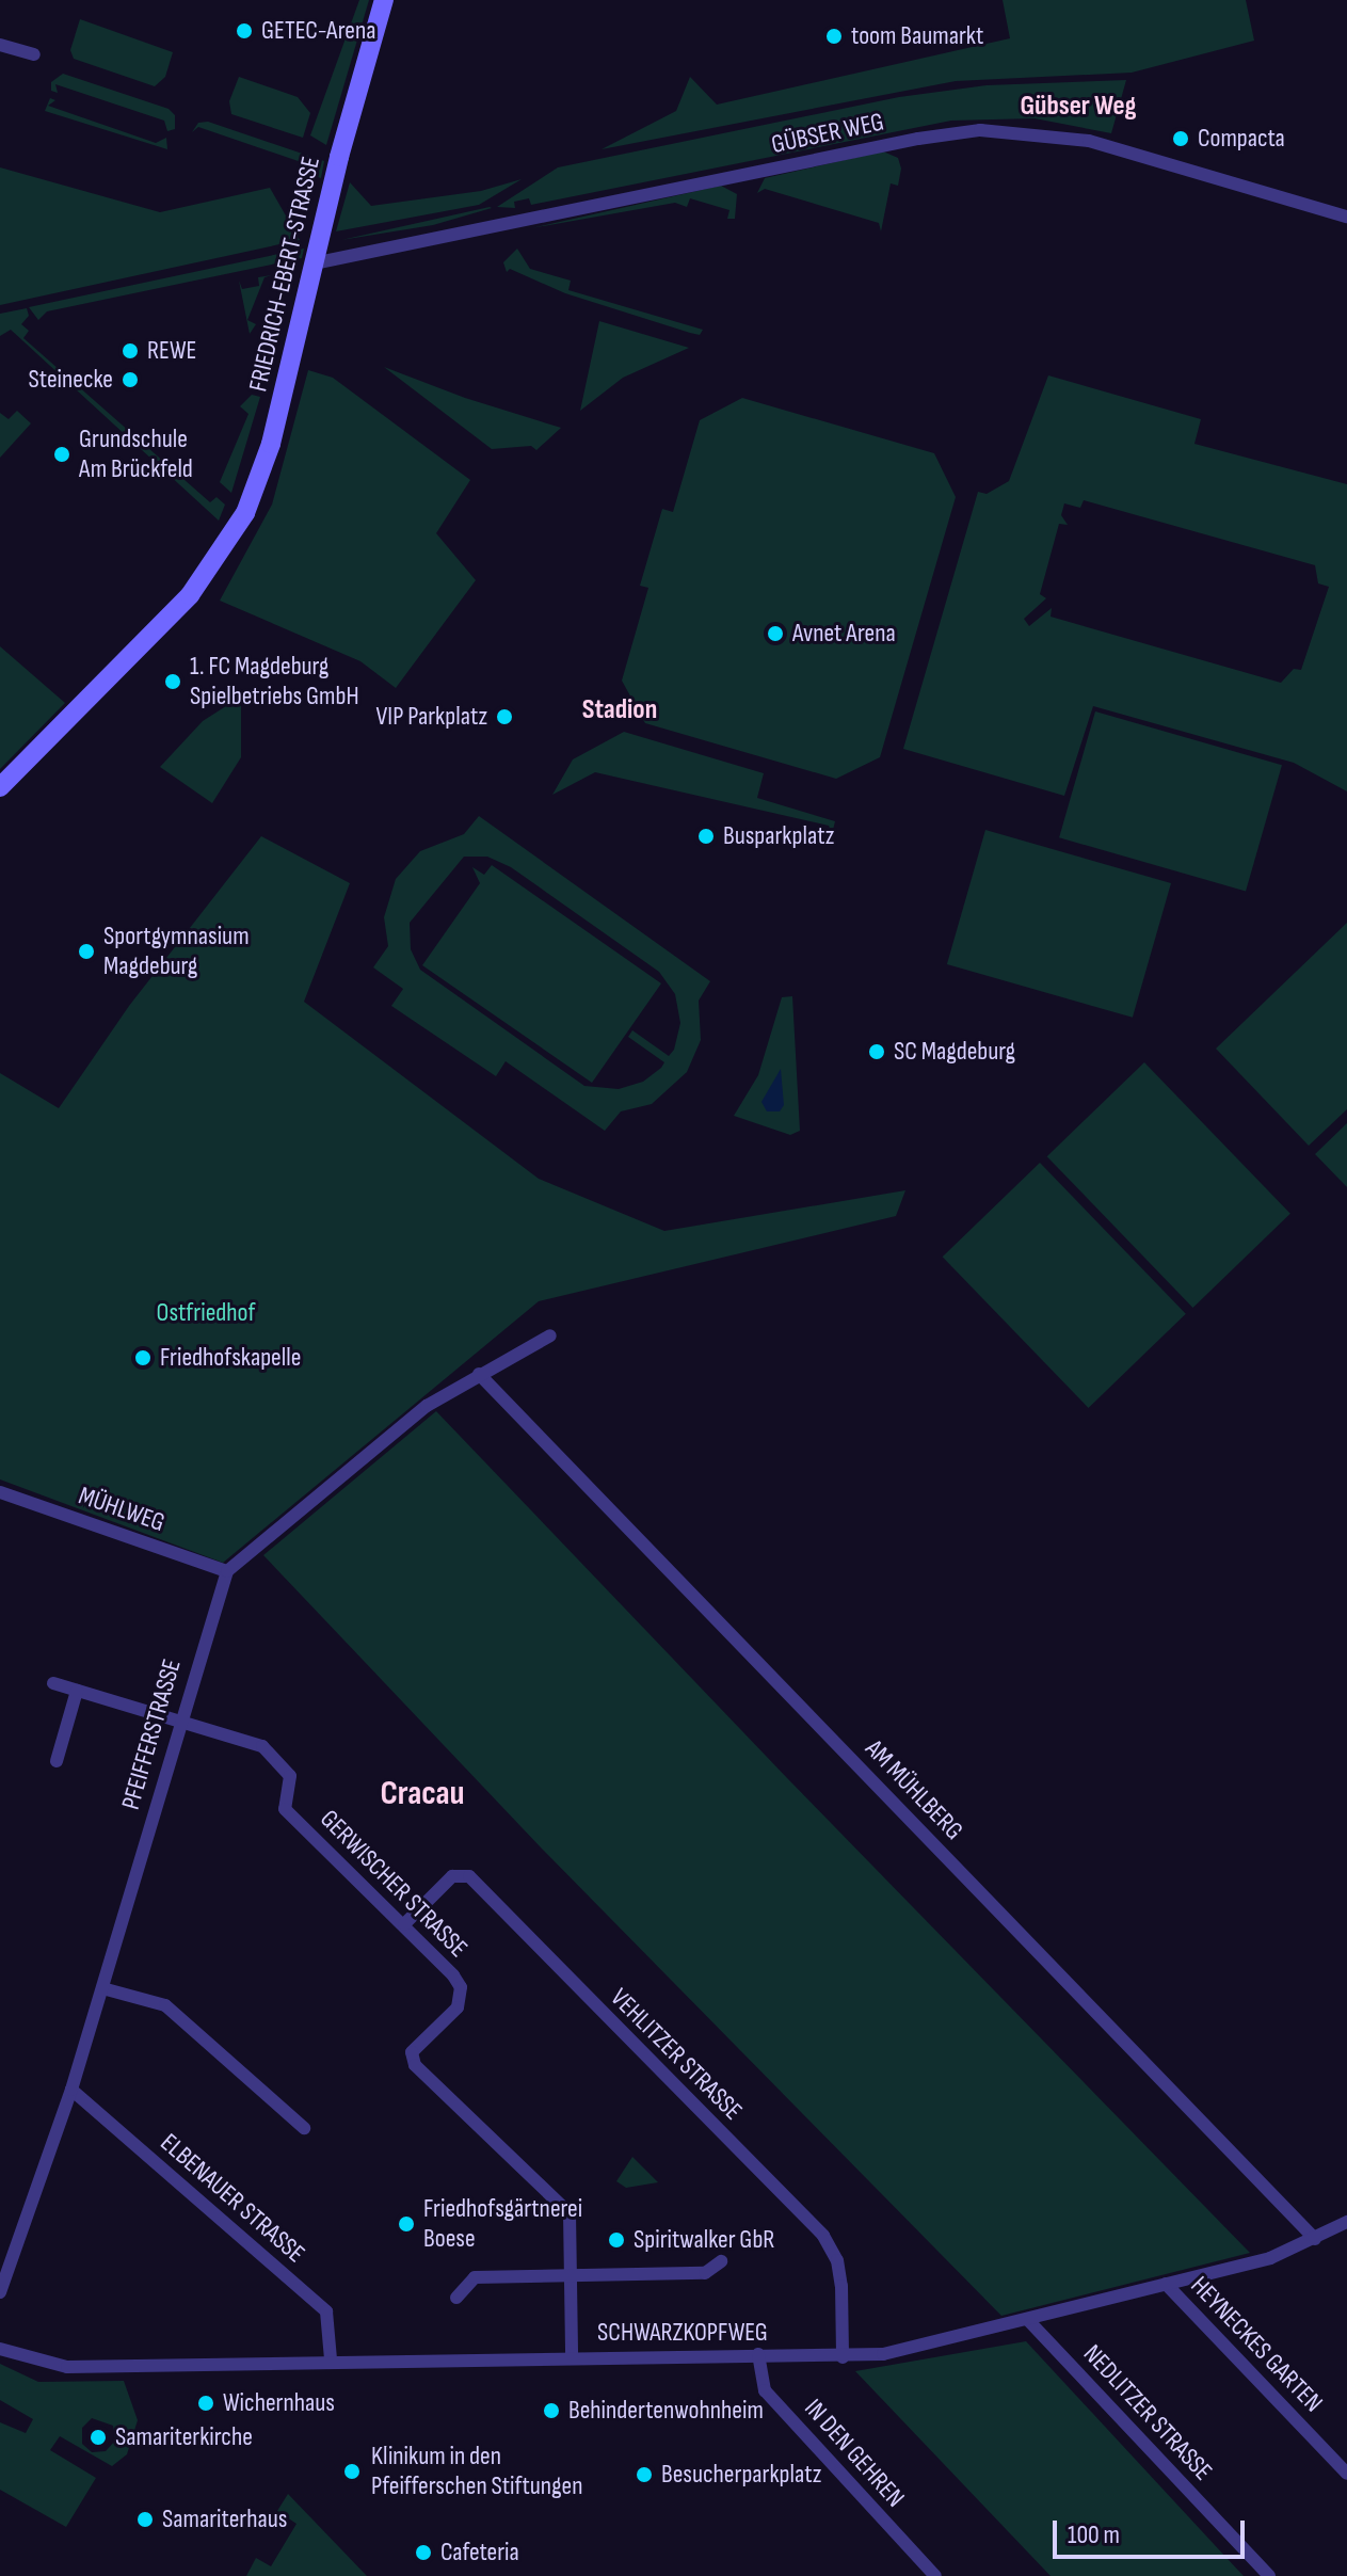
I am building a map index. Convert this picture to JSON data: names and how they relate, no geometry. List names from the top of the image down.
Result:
{
  "streets": {
    "street": [
      "GÜBSER WEG",
      "FRIEDRICH-EBERT-STRASSE",
      "MÜHLWEG",
      "PFEIFFERSTRASSE",
      "AM MÜHLBERG",
      "GERWISCHER STRASSE",
      "VEHLITZER STRASSE",
      "ELBENAUER STRASSE",
      "SCHWARZKOPFWEG",
      "HEYNECKES GARTEN",
      "NEDLITZER STRASSE",
      "IN DEN GEHREN"
    ]
  },
  "crossings": [
    ["GÜBSER WEG", "FRIEDRICH-EBERT-STRASSE"],
    ["MÜHLWEG", "PFEIFFERSTRASSE"],
    ["PFEIFFERSTRASSE", "GERWISCHER STRASSE"],
    ["PFEIFFERSTRASSE", "ELBENAUER STRASSE"],
    ["AM MÜHLBERG", "SCHWARZKOPFWEG"],
    ["GERWISCHER STRASSE", "VEHLITZER STRASSE"],
    ["GERWISCHER STRASSE", "SCHWARZKOPFWEG"],
    ["VEHLITZER STRASSE", "SCHWARZKOPFWEG"],
    ["ELBENAUER STRASSE", "SCHWARZKOPFWEG"],
    ["SCHWARZKOPFWEG", "HEYNECKES GARTEN"],
    ["SCHWARZKOPFWEG", "NEDLITZER STRASSE"],
    ["SCHWARZKOPFWEG", "IN DEN GEHREN"]
  ],
  "districts": ["Gübser Weg", "Stadion", "Cracau"],
  "parks": ["Ostfriedhof"],
  "places": [
    "GETEC-Arena",
    "toom Baumarkt",
    "Compacta",
    "REWE",
    "Steinecke",
    "Grundschule Am Brückfeld",
    "Avnet Arena",
    "1. FC Magdeburg Spielbetriebs GmbH",
    "VIP Parkplatz",
    "Busparkplatz",
    "Sportgymnasium Magdeburg",
    "SC Magdeburg",
    "Friedhofskapelle",
    "Friedhofsgärtnerei Boese",
    "Spiritwalker GbR",
    "Wichernhaus",
    "Behindertenwohnheim",
    "Samariterkirche",
    "Klinikum in den Pfeifferschen Stiftungen",
    "Besucherparkplatz",
    "Samariterhaus",
    "Cafeteria"
  ],
  "scale_bar": "100 m"
}
